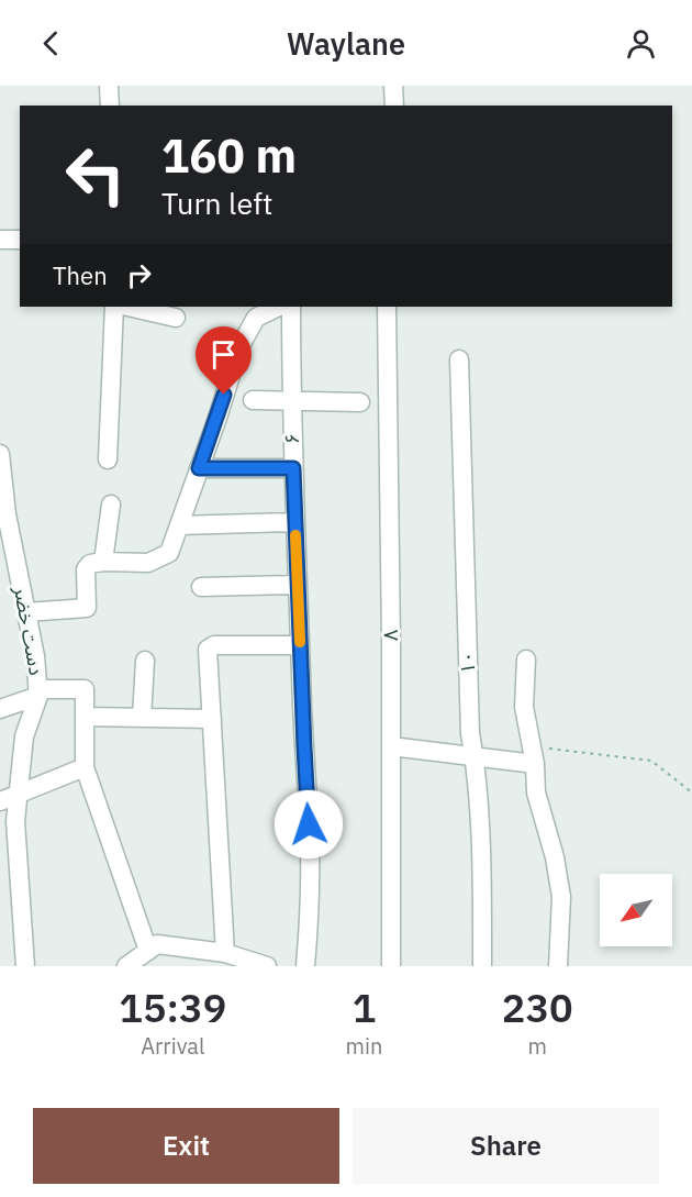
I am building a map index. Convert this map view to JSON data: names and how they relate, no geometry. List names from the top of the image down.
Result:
{
  "streets": {
    "street": [
      "۶",
      "دست خضر",
      "۸",
      "۱۰"
    ]
  },
  "north": "bottom left",
  "page": {
    "header": "Waylane",
    "turn": ["160 m", "Turn left"],
    "then": "Then",
    "eta": [
      "15:39",
      "Arrival",
      "1",
      "min",
      "230",
      "m"
    ],
    "buttons": ["Exit", "Share"]
  }
}
